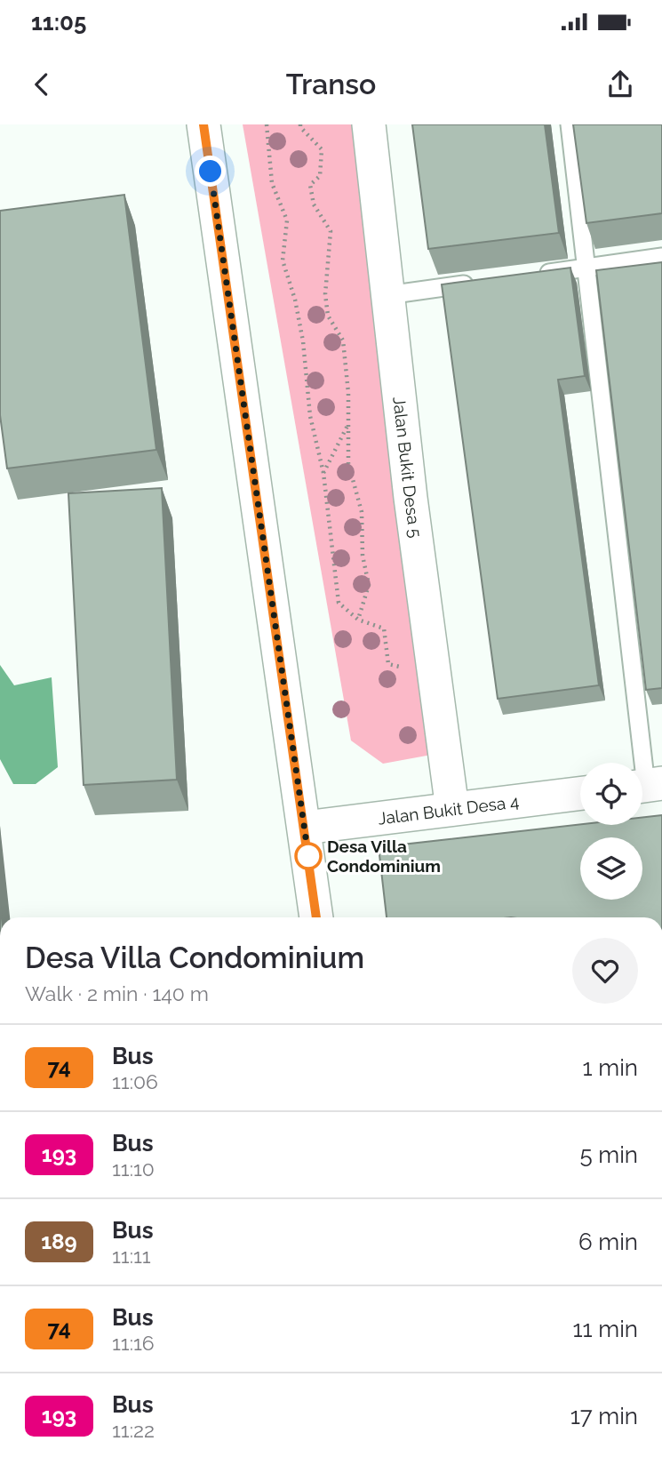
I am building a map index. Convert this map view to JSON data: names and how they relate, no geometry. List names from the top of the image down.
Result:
{
  "streets": {
    "street": ["Jalan Bukit Desa 5", "Jalan Bukit Desa 4"]
  },
  "crossings": [
    ["Jalan Bukit Desa 5", "Jalan Bukit Desa 4"]
  ],
  "places": ["Desa Villa Condominium"],
  "lines": ["bus line 74"],
  "page": {
    "status": "11:05",
    "header": "Transo",
    "heading": ["Desa Villa Condominium", "Walk · 2 min · 140 m"],
    "list": [
      {
        "mark": "74",
        "name": "Bus",
        "note": "11:06",
        "value": "1 min"
      },
      {
        "mark": "193",
        "name": "Bus",
        "note": "11:10",
        "value": "5 min"
      },
      {
        "mark": "189",
        "name": "Bus",
        "note": "11:11",
        "value": "6 min"
      },
      {
        "mark": "74",
        "name": "Bus",
        "note": "11:16",
        "value": "11 min"
      },
      {
        "mark": "193",
        "name": "Bus",
        "note": "11:22",
        "value": "17 min"
      }
    ]
  }
}
